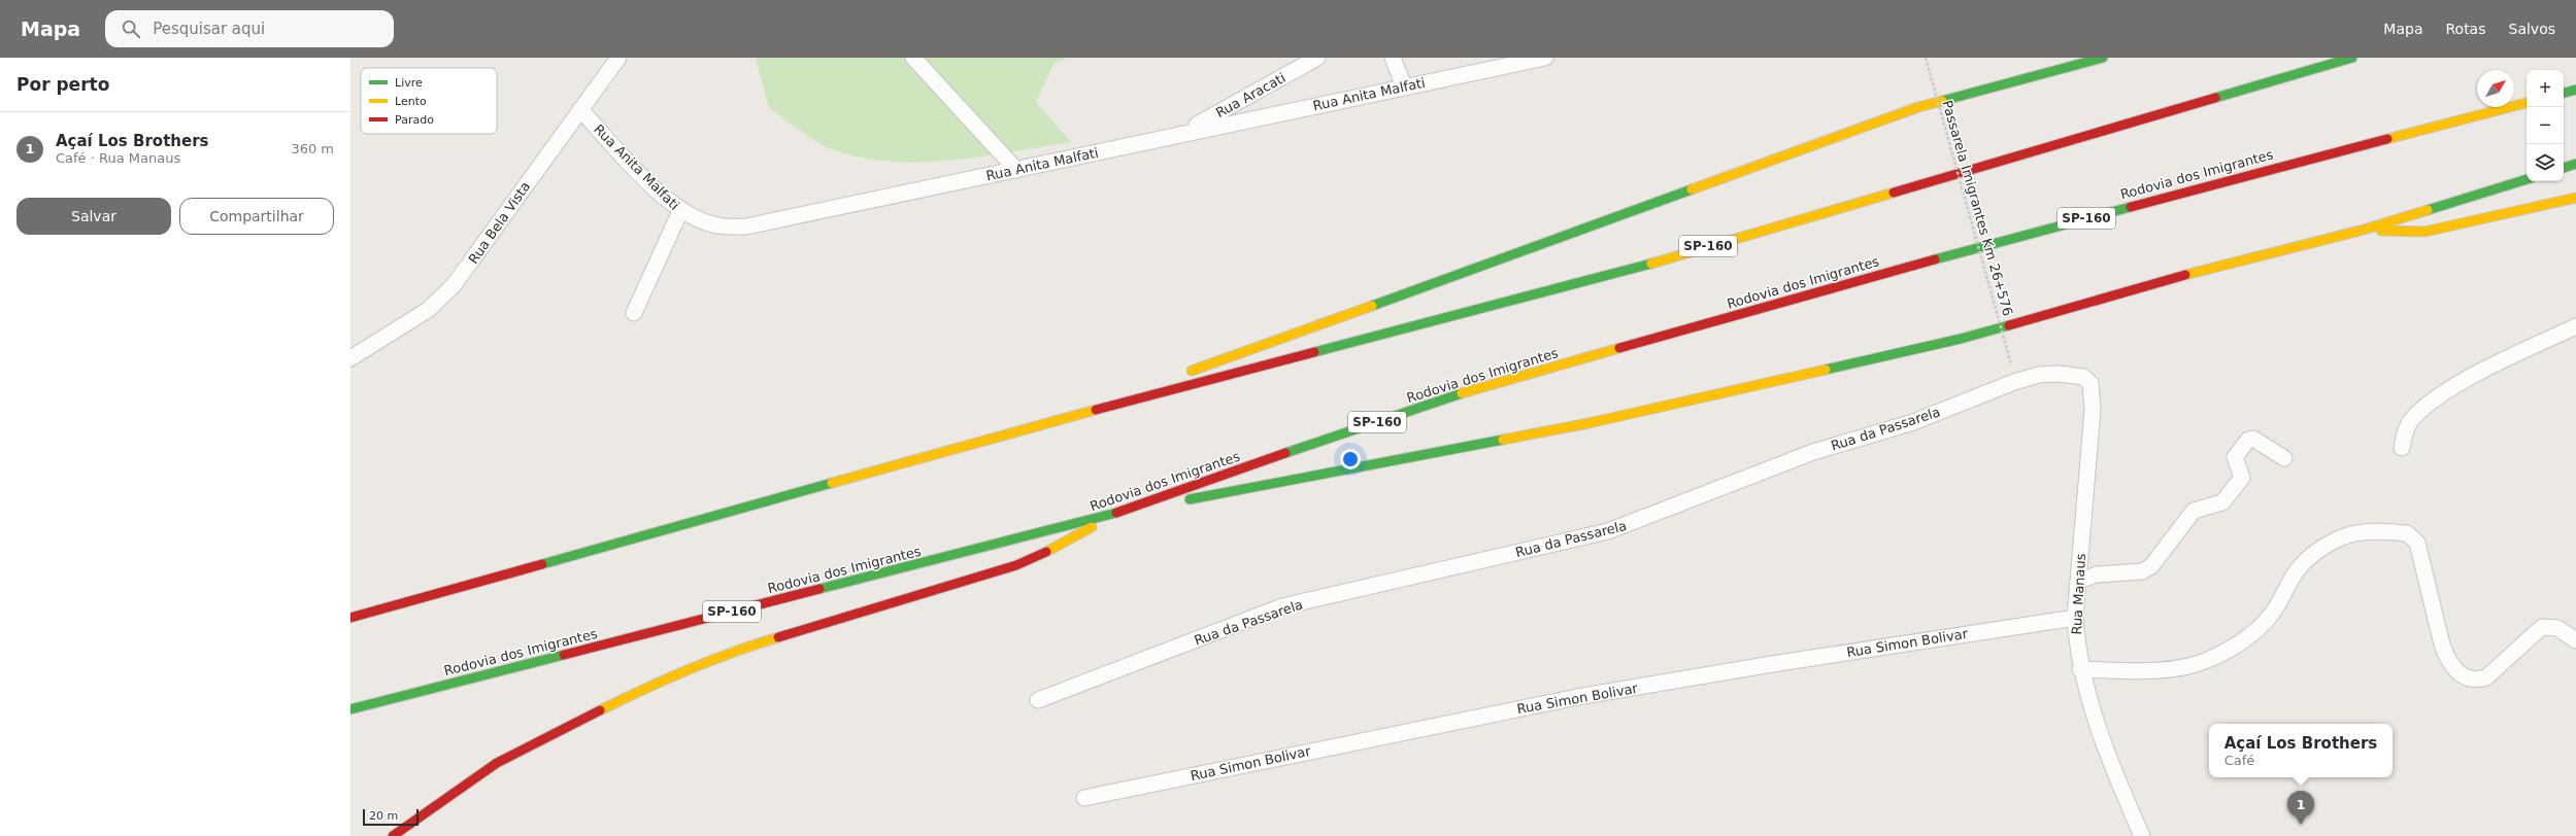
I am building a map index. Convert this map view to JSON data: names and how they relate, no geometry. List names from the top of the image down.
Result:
{
  "streets": {
    "highway": ["Rodovia dos Imigrantes", "SP-160"],
    "street": [
      "Rua Anita Malfati",
      "Rua Aracati",
      "Rua Bela Vista",
      "Rua da Passarela",
      "Rua Manaus",
      "Rua Simon Bolivar"
    ],
    "path": ["Passarela Imigrantes Km 26+576"]
  },
  "crossings": [
    ["Rua Anita Malfati", "Rua Aracati"],
    ["Rua Anita Malfati", "Rua Bela Vista"],
    ["Rua da Passarela", "Rua Manaus"],
    ["Rua Manaus", "Rua Simon Bolivar"]
  ],
  "legend": ["Livre", "Lento", "Parado"],
  "scale_bar": "20 m",
  "north": "top right",
  "page": {
    "header": "Mapa",
    "search": "Pesquisar aqui",
    "nav": ["Mapa", "Rotas", "Salvos"],
    "heading": "Por perto",
    "map_buttons": ["+", "−"],
    "list": [
      {
        "mark": "1",
        "name": "Açaí Los Brothers",
        "note": "Café · Rua Manaus",
        "value": "360 m"
      }
    ],
    "buttons": ["Salvar", "Compartilhar"],
    "popup": ["Açaí Los Brothers", "Café"],
    "pins": "1",
    "scale": "20 m"
  }
}
